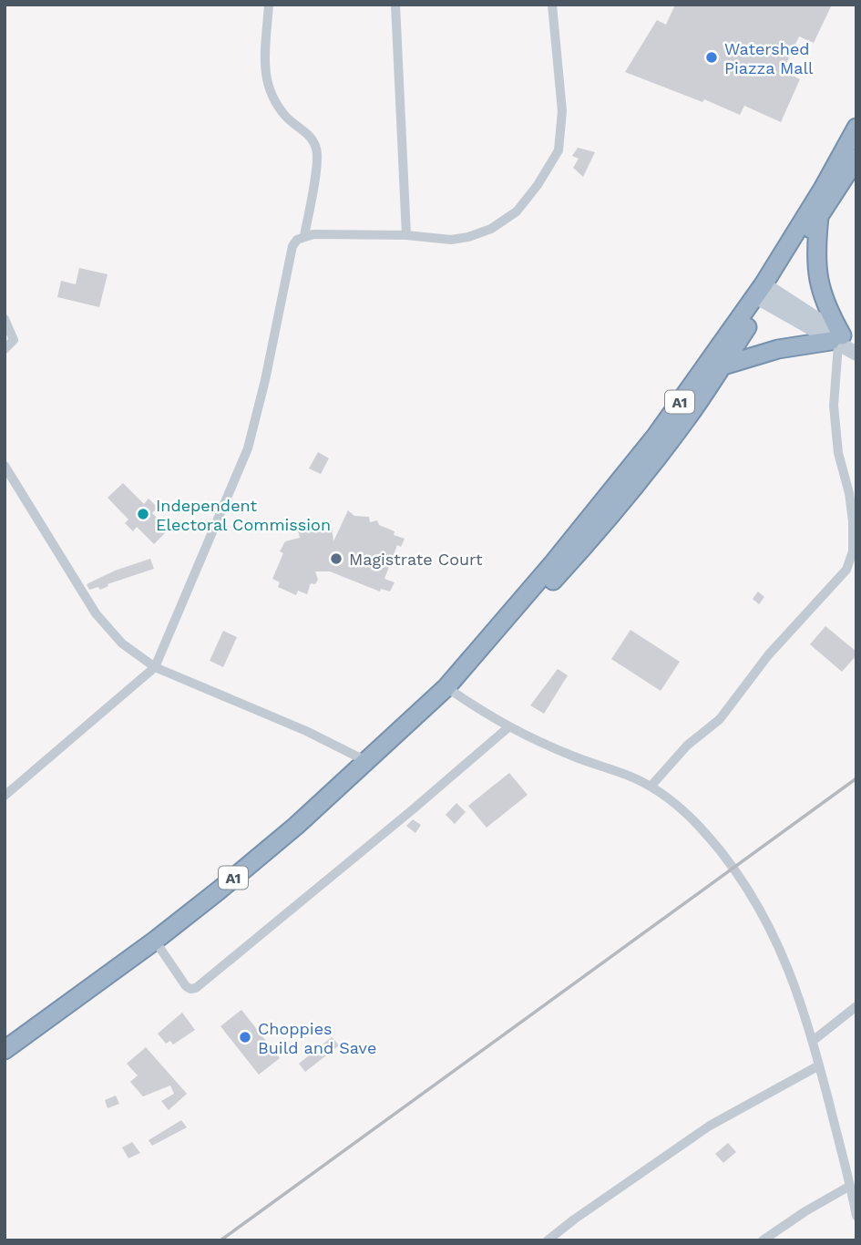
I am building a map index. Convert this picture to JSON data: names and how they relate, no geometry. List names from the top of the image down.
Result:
{
  "streets": {
    "highway": ["A1"]
  },
  "places": [
    "Watershed Piazza Mall",
    "Independent Electoral Commission",
    "Magistrate Court",
    "Choppies Build and Save"
  ]
}
